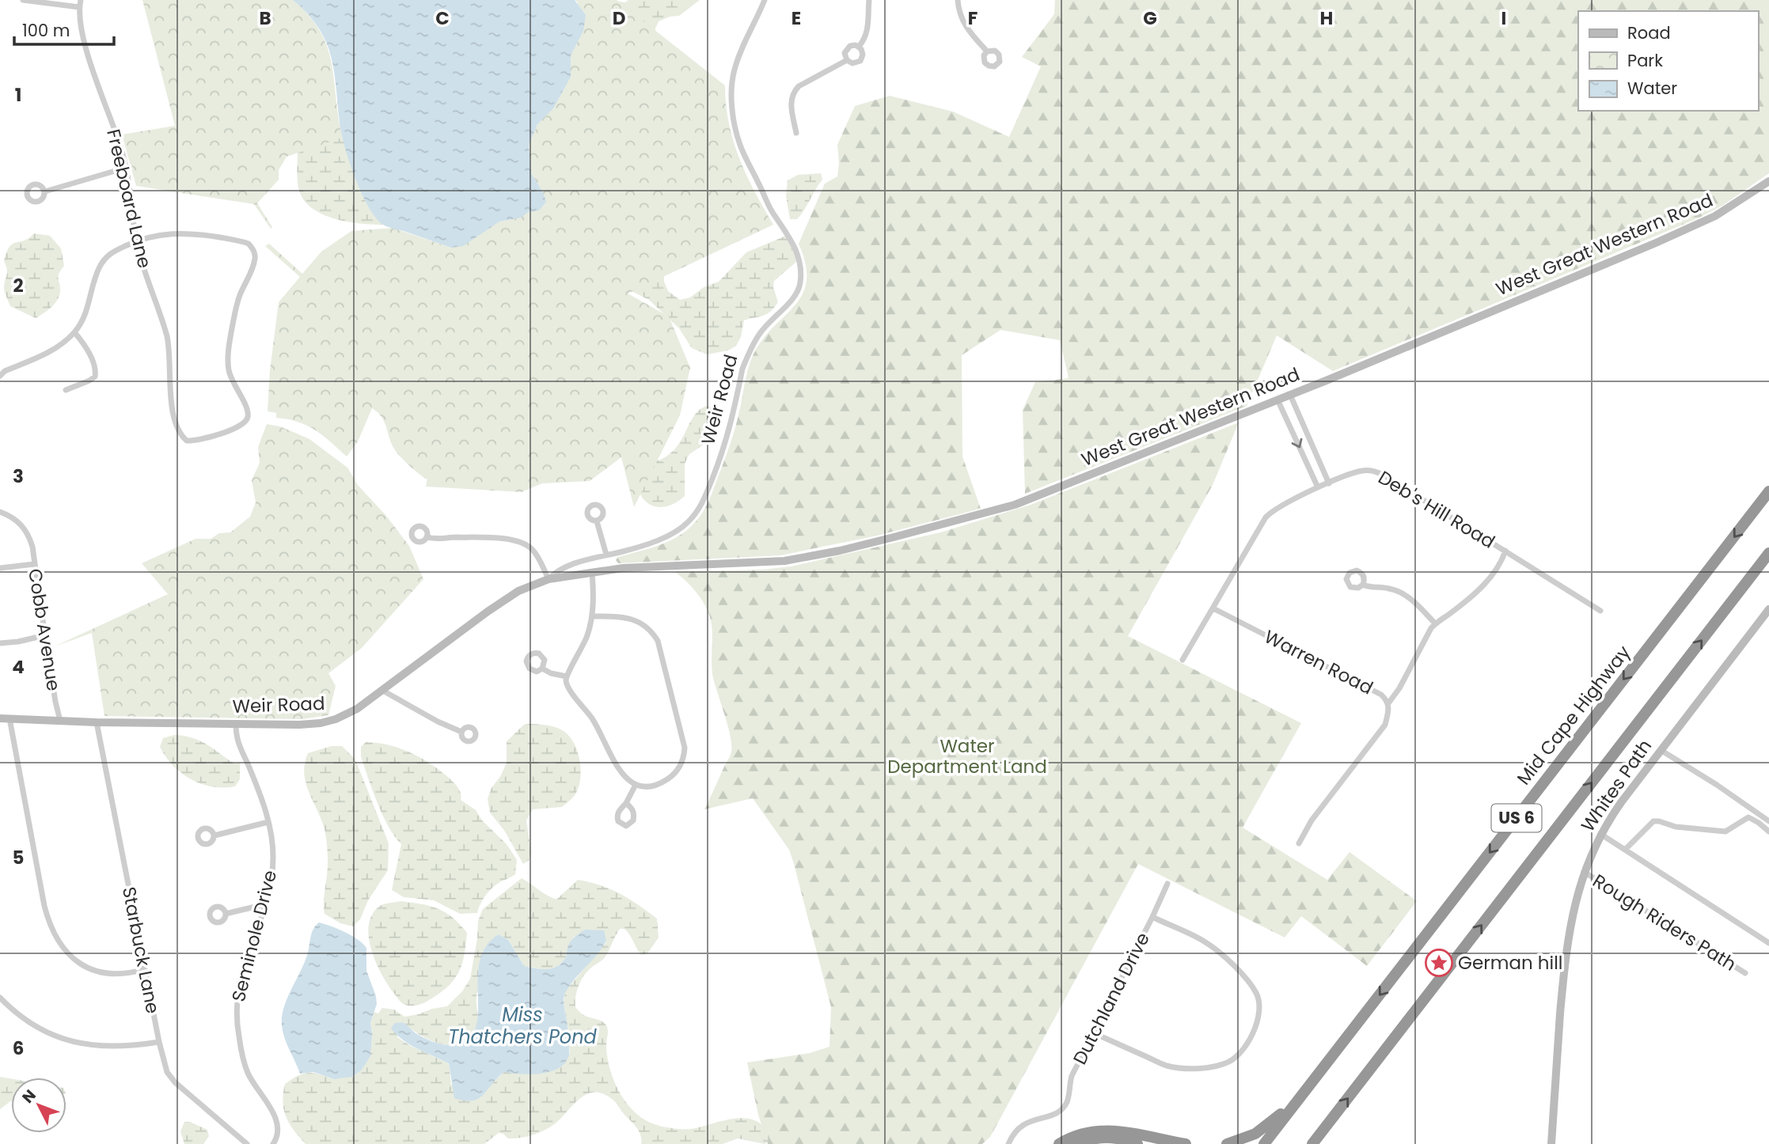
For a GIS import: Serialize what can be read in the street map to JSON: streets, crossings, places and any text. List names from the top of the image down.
{
  "streets": {
    "highway": ["Mid Cape Highway", "US 6"],
    "street": [
      "Freeboard Lane",
      "West Great Western Road",
      "Weir Road",
      "Deb's Hill Road",
      "Cobb Avenue",
      "Warren Road",
      "Whites Path",
      "Rough Riders Path",
      "Seminole Drive",
      "Starbuck Lane",
      "Dutchland Drive"
    ]
  },
  "crossings": [
    ["West Great Western Road", "Weir Road"],
    ["Weir Road", "Cobb Avenue"],
    ["Weir Road", "Seminole Drive"],
    ["Weir Road", "Starbuck Lane"],
    ["Deb's Hill Road", "Warren Road"],
    ["Whites Path", "Rough Riders Path"]
  ],
  "water": ["Miss Thatchers Pond"],
  "parks": ["Water Department Land"],
  "places": {
    "place": ["German hill"]
  },
  "legend": ["Road", "Park", "Water"],
  "scale_bar": "100 m",
  "north": "top left",
  "grid": {
    "columns": [
      "B",
      "C",
      "D",
      "E",
      "F",
      "G",
      "H",
      "I"
    ],
    "rows": [
      "1",
      "2",
      "3",
      "4",
      "5",
      "6"
    ]
  }
}
